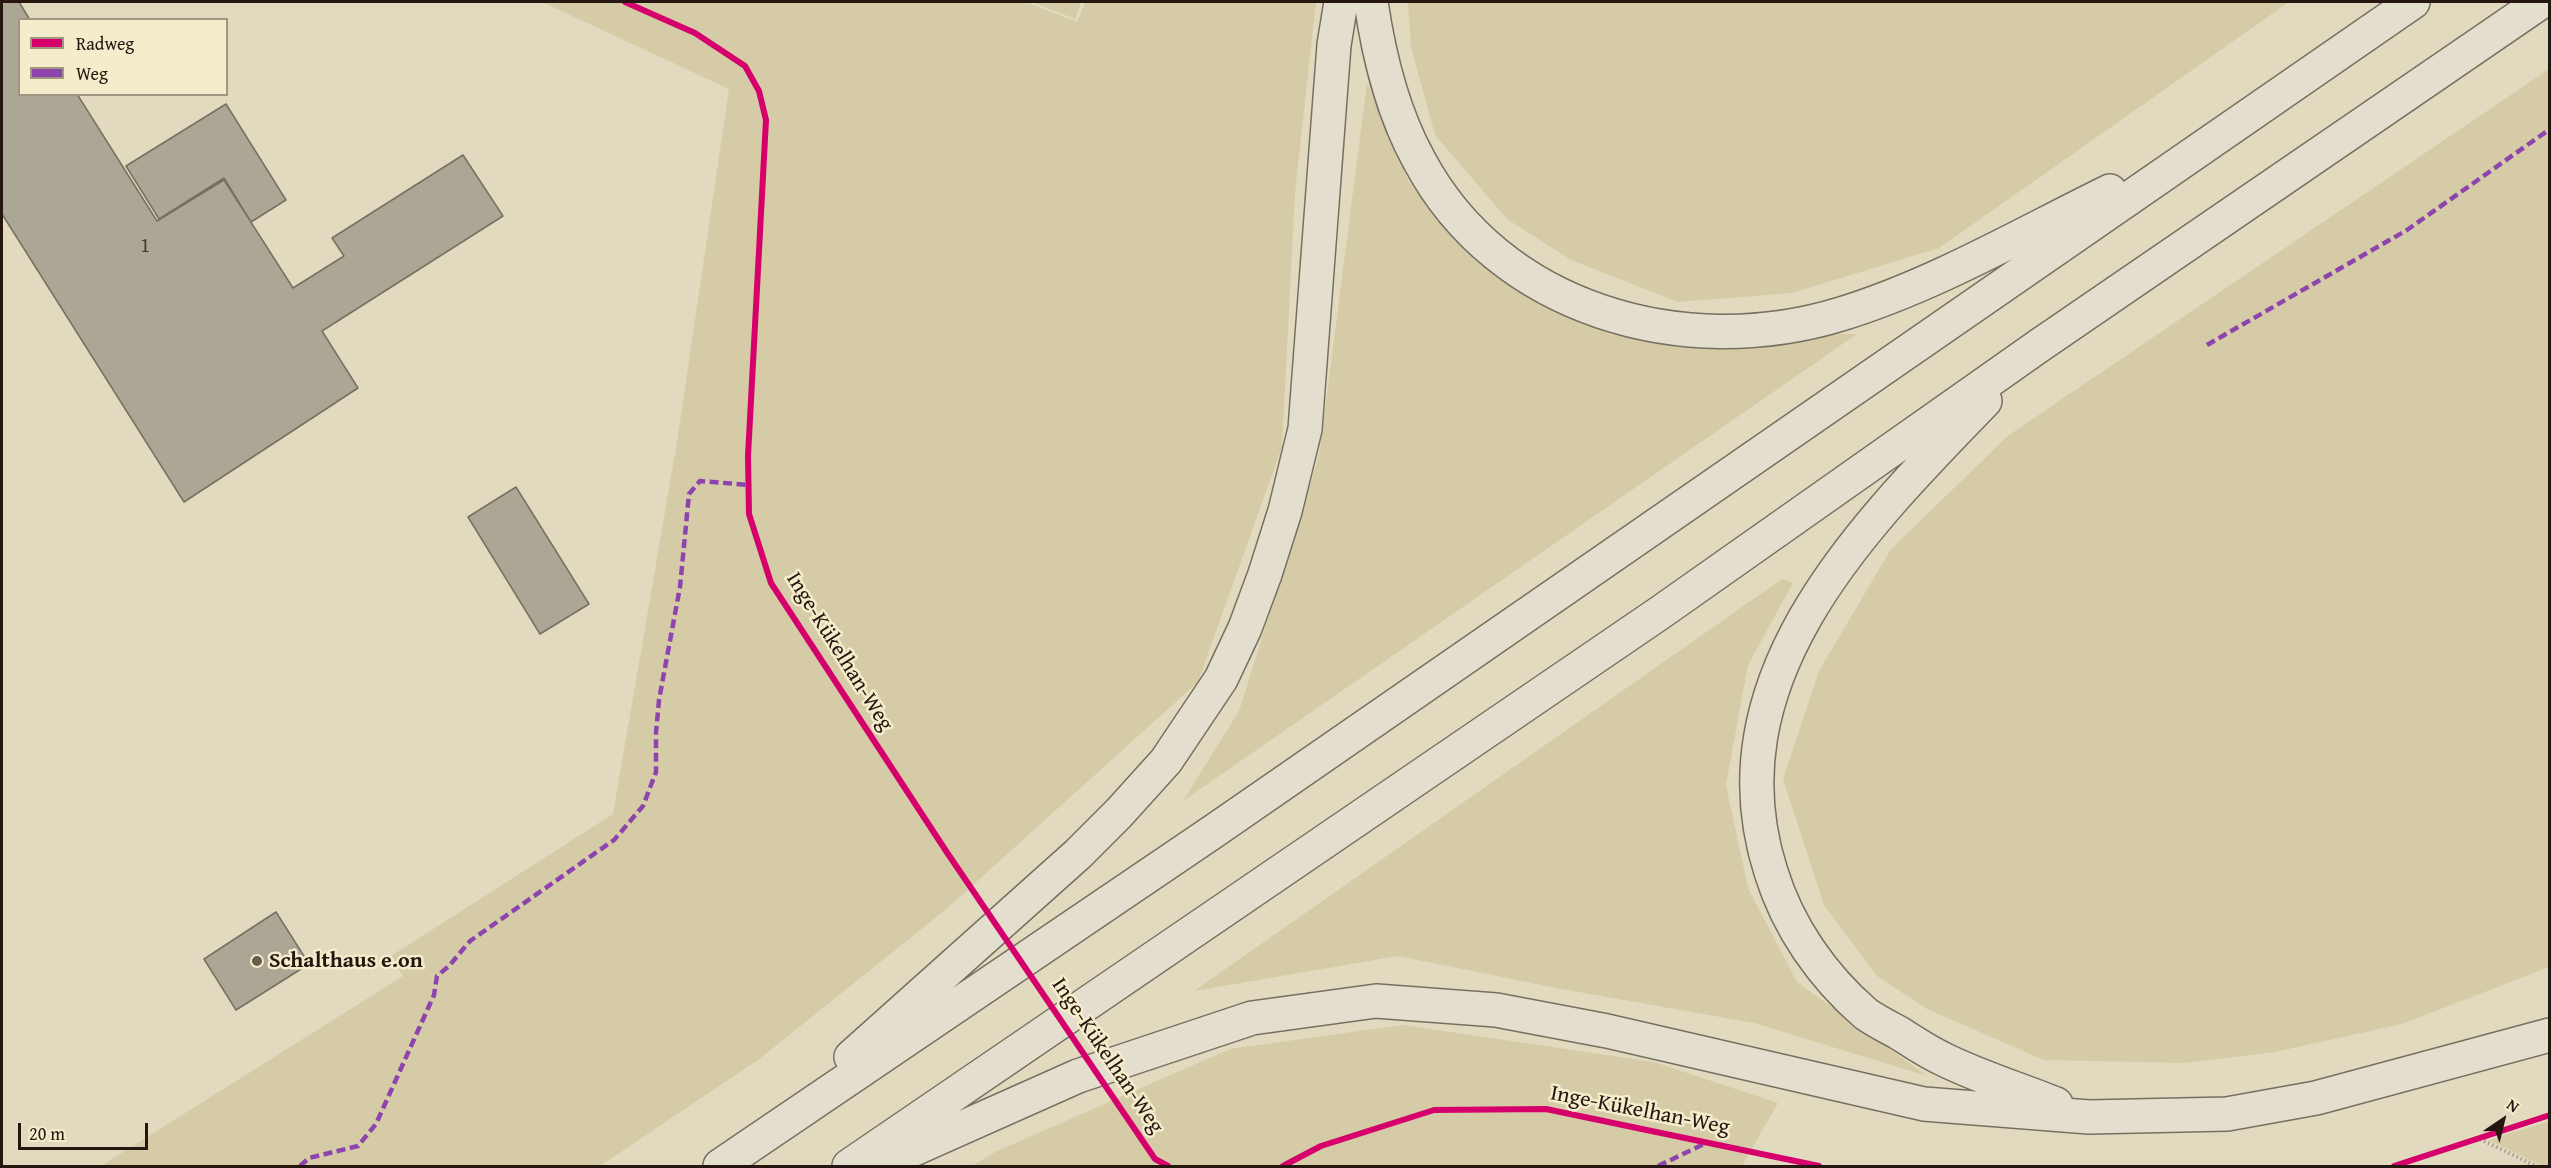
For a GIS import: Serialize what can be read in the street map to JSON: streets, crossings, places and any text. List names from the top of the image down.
{
  "streets": {
    "cycle path": ["Inge-Kükelhan-Weg"]
  },
  "places": ["Schalthaus e.on"],
  "house_numbers": ["1"],
  "legend": ["Radweg", "Weg"],
  "scale_bar": "20 m",
  "north": "top right"
}
